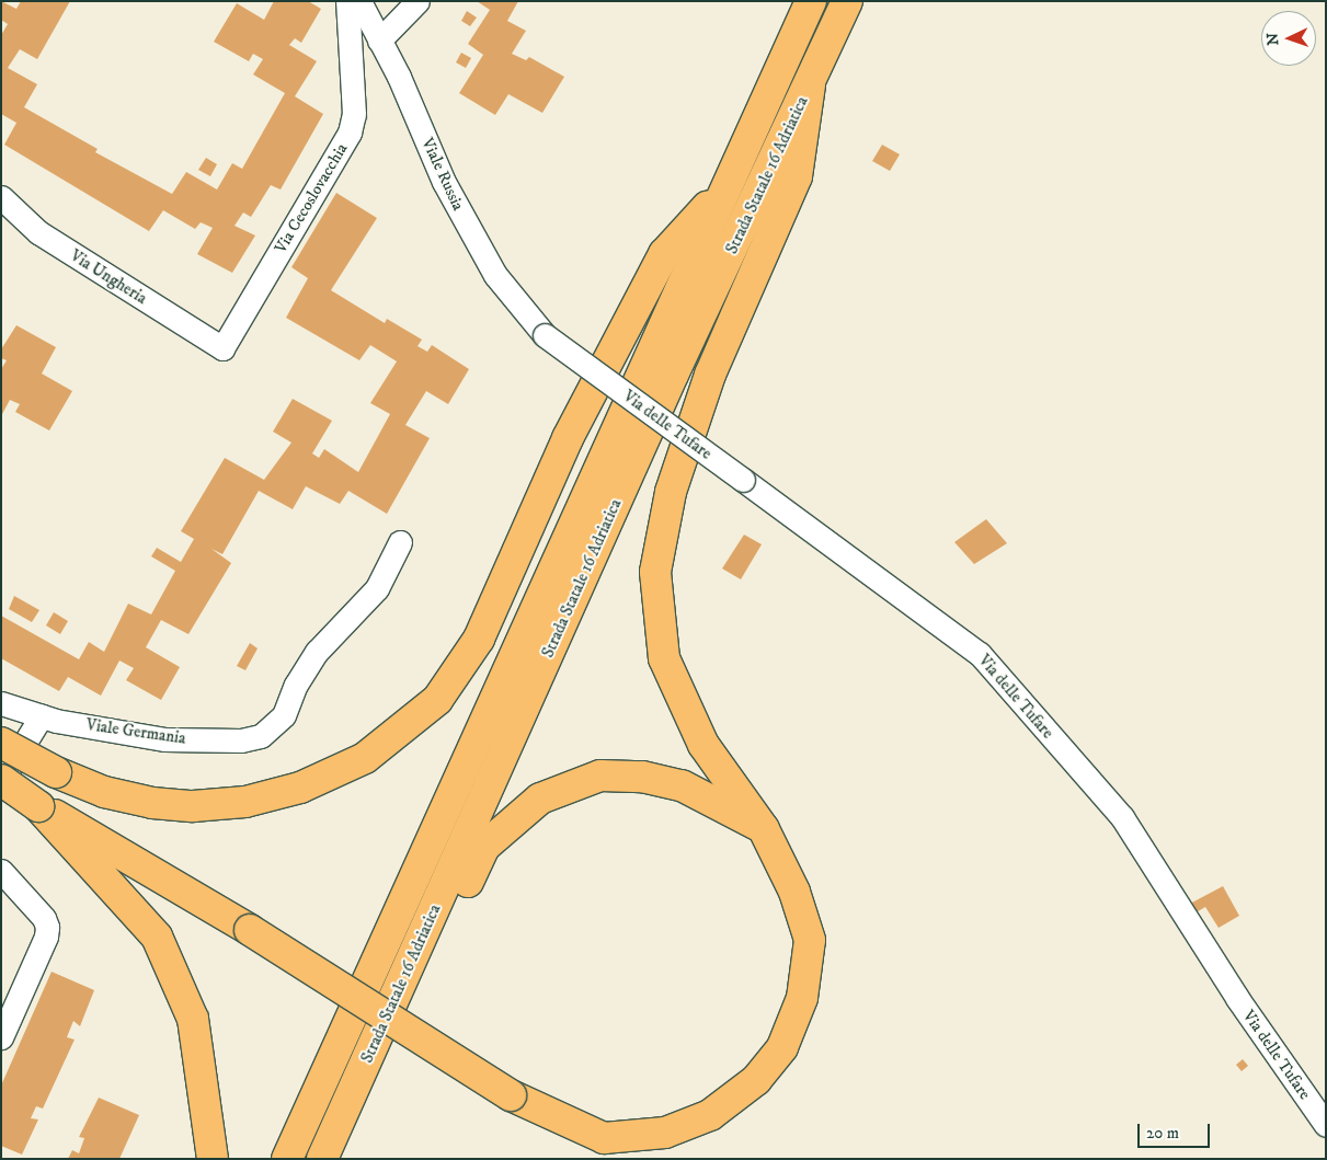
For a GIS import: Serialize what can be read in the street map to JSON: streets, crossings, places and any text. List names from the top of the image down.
{
  "streets": {
    "highway": ["Strada Statale 16 Adriatica"],
    "street": [
      "Viale Russia",
      "Via Cecoslovacchia",
      "Via Ungheria",
      "Via delle Tufare",
      "Viale Germania"
    ]
  },
  "crossings": [
    ["Viale Russia", "Via delle Tufare"],
    ["Via Cecoslovacchia", "Via Ungheria"]
  ],
  "scale_bar": "20 m",
  "north": "left"
}
